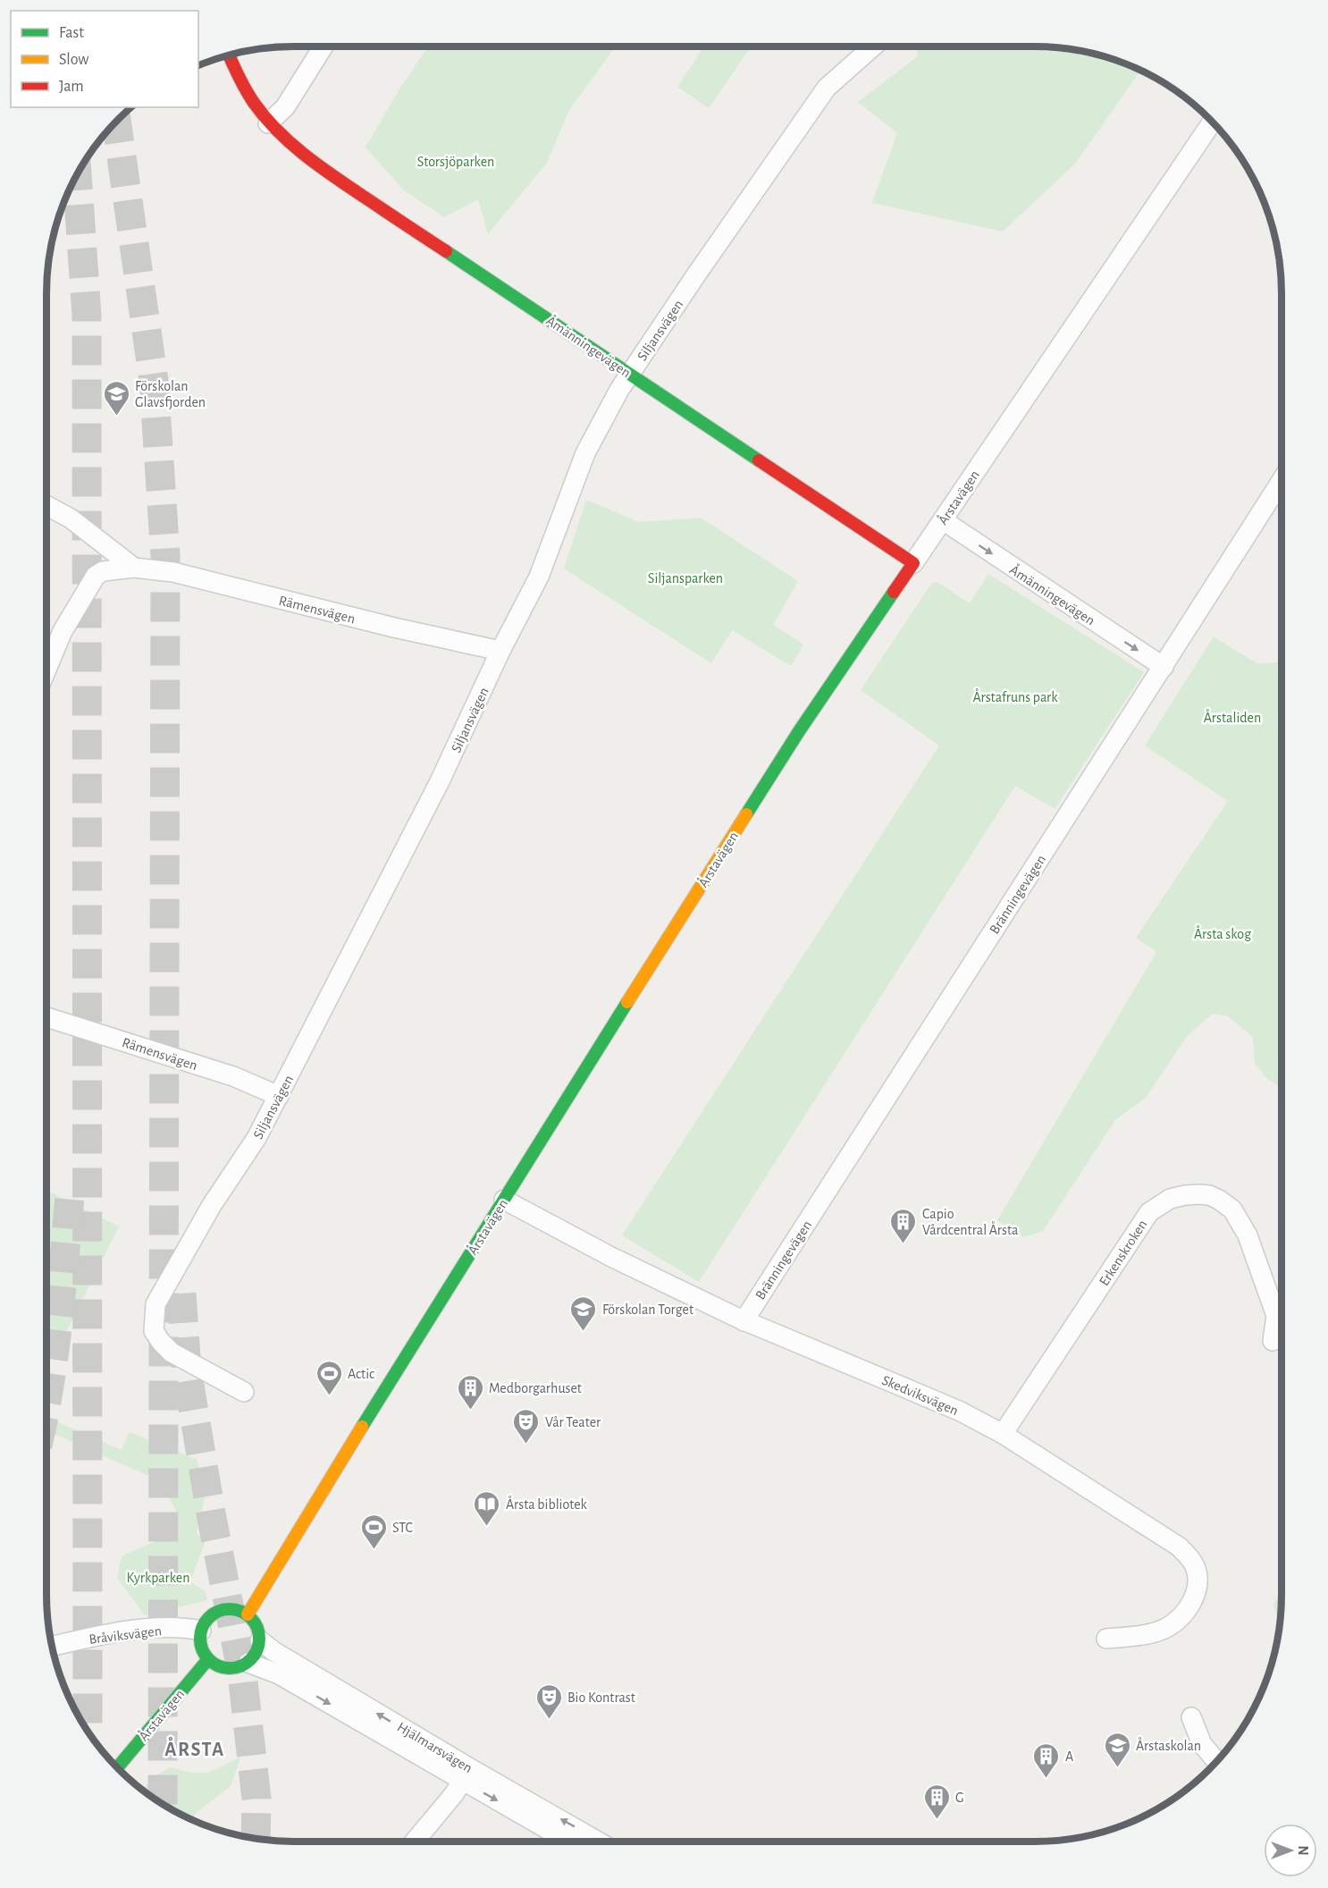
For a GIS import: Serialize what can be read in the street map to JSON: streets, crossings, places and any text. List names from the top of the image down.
{
  "streets": {
    "street": [
      "Siljansvägen",
      "Åmänningevägen",
      "Årstavägen",
      "Rämensvägen",
      "Bränningevägen",
      "Erkenskroken",
      "Skedviksvägen",
      "Bråviksvägen",
      "Hjälmarsvägen"
    ]
  },
  "crossings": [
    ["Siljansvägen", "Åmänningevägen"],
    ["Siljansvägen", "Rämensvägen"],
    ["Åmänningevägen", "Årstavägen"],
    ["Åmänningevägen", "Bränningevägen"],
    ["Årstavägen", "Skedviksvägen"],
    ["Årstavägen", "Bråviksvägen"],
    ["Årstavägen", "Hjälmarsvägen"],
    ["Bränningevägen", "Skedviksvägen"],
    ["Erkenskroken", "Skedviksvägen"],
    ["Bråviksvägen", "Hjälmarsvägen"]
  ],
  "districts": ["ÅRSTA"],
  "parks": [
    "Storsjöparken",
    "Siljansparken",
    "Årstafruns park",
    "Årstaliden",
    "Årsta skog",
    "Kyrkparken"
  ],
  "places": {
    "school or university": ["Förskolan Glavsfjorden", "Förskolan Torget", "Årstaskolan"],
    "building": [
      "Capio Vårdcentral Årsta",
      "Medborgarhuset",
      "A",
      "G"
    ],
    "sports": ["Actic", "STC"],
    "theatre": ["Vår Teater", "Bio Kontrast"],
    "library": ["Årsta bibliotek"]
  },
  "legend": ["Fast", "Slow", "Jam"],
  "north": "right"
}
